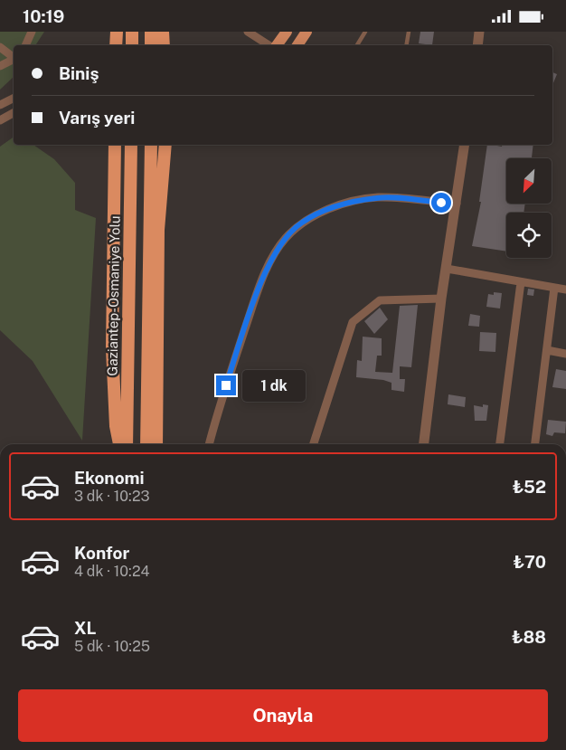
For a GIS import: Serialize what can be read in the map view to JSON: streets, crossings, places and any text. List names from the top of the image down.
{
  "streets": {
    "highway": ["Gaziantep-Osmaniye Yolu"]
  },
  "north": "bottom left",
  "page": {
    "status": "10:19",
    "banner": ["Biniş", "Varış yeri"],
    "bubble": "1 dk",
    "list": [
      {
        "name": "Ekonomi",
        "note": "3 dk · 10:23",
        "value": "₺52"
      },
      {
        "name": "Konfor",
        "note": "4 dk · 10:24",
        "value": "₺70"
      },
      {
        "name": "XL",
        "note": "5 dk · 10:25",
        "value": "₺88"
      }
    ],
    "buttons": "Onayla"
  }
}
